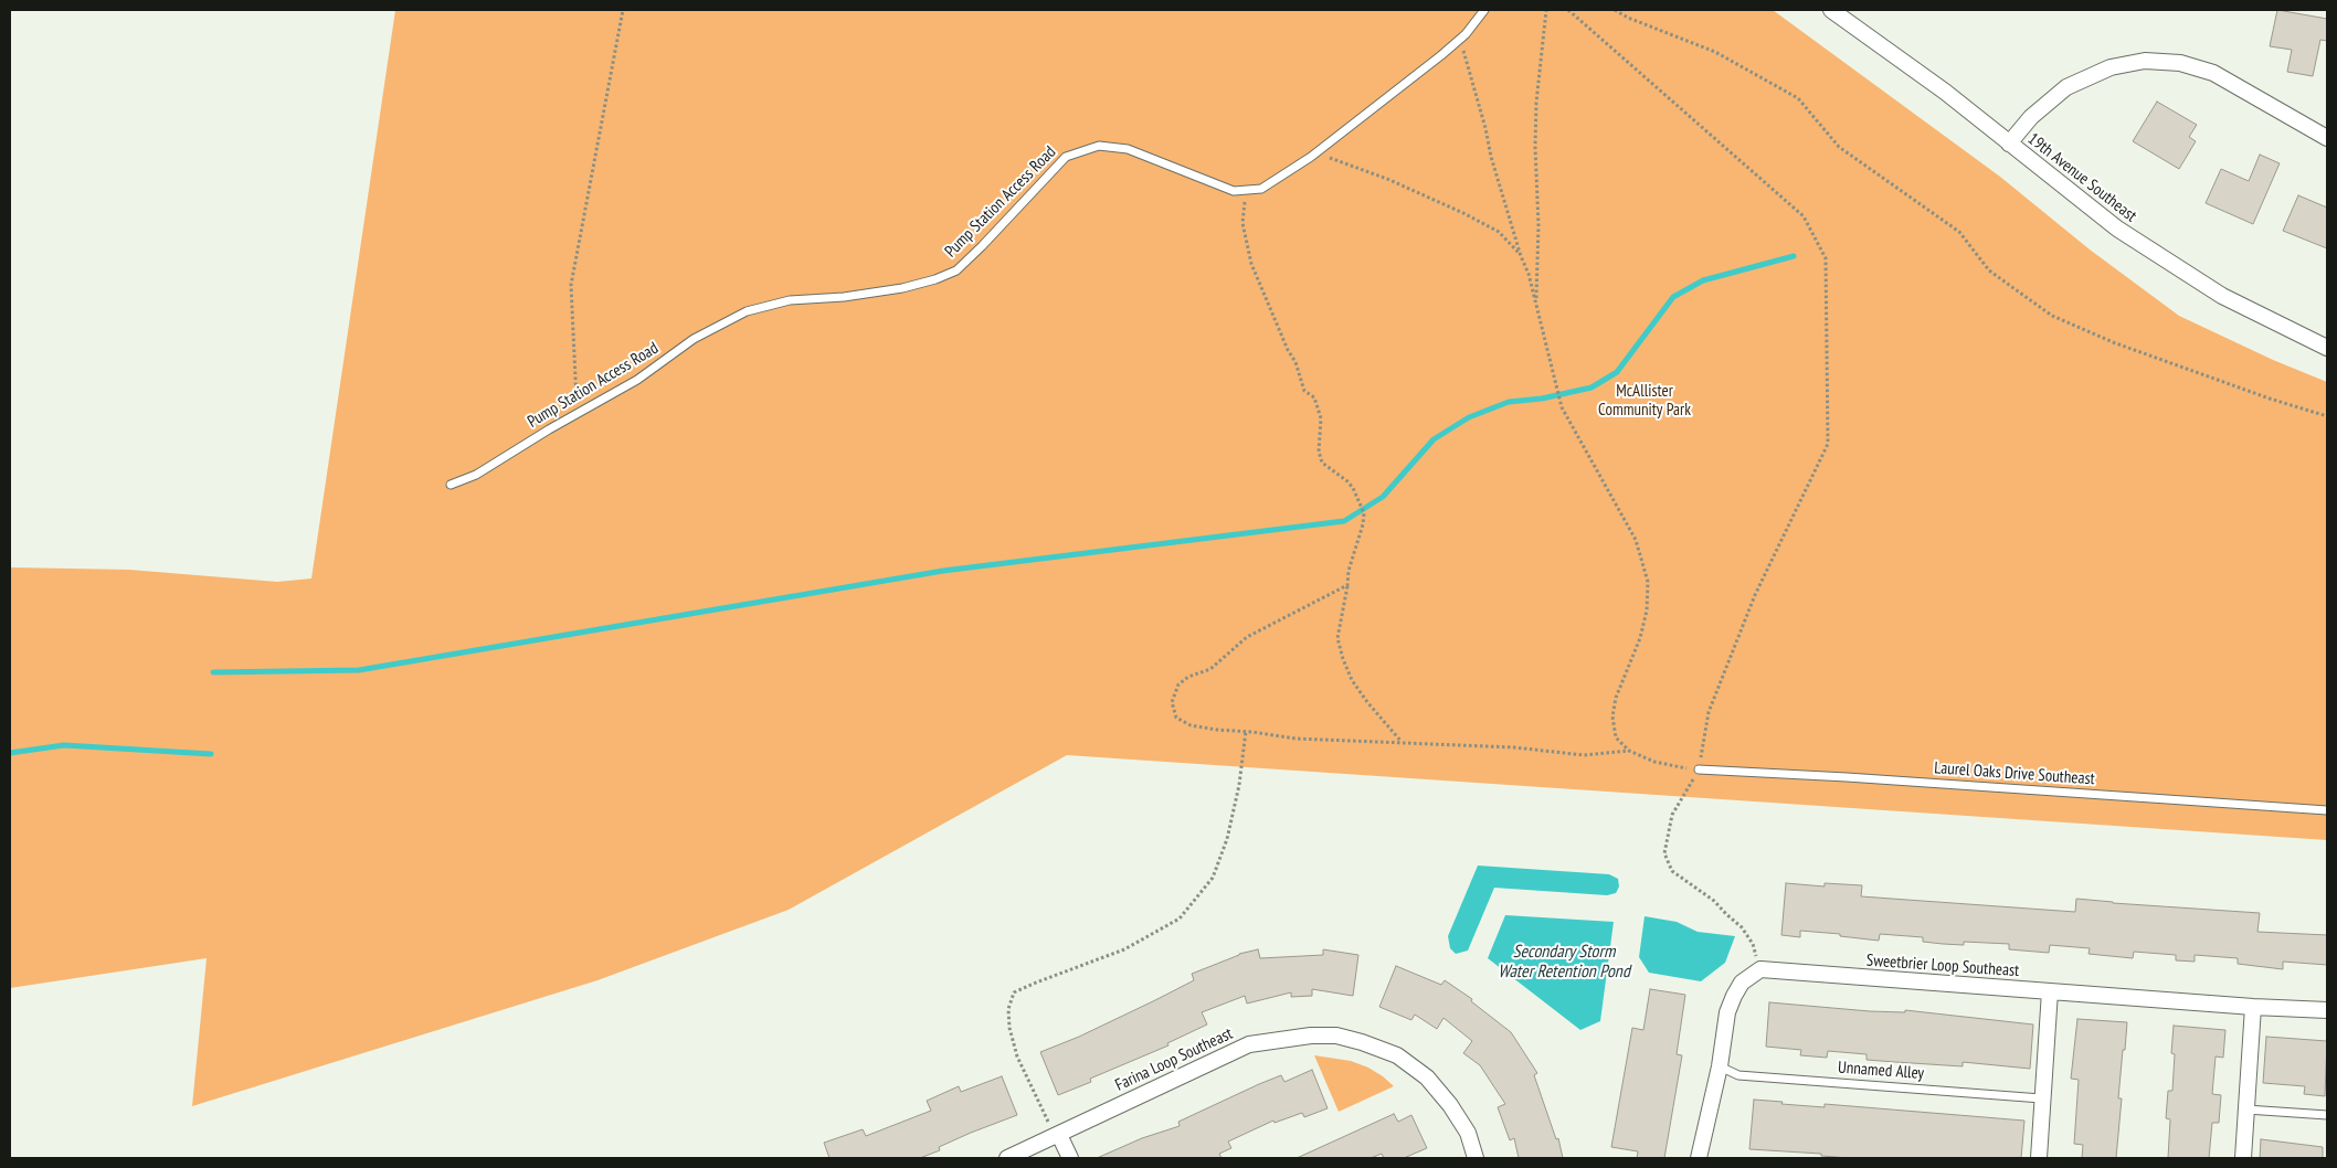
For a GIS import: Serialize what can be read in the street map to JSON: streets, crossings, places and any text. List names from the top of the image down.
{
  "streets": {
    "street": ["19th Avenue Southeast", "Sweetbrier Loop Southeast", "Farina Loop Southeast"],
    "lane": ["Pump Station Access Road", "Laurel Oaks Drive Southeast", "Unnamed Alley"]
  },
  "water": ["Secondary Storm Water Retention Pond"],
  "parks": ["McAllister Community Park"]
}
